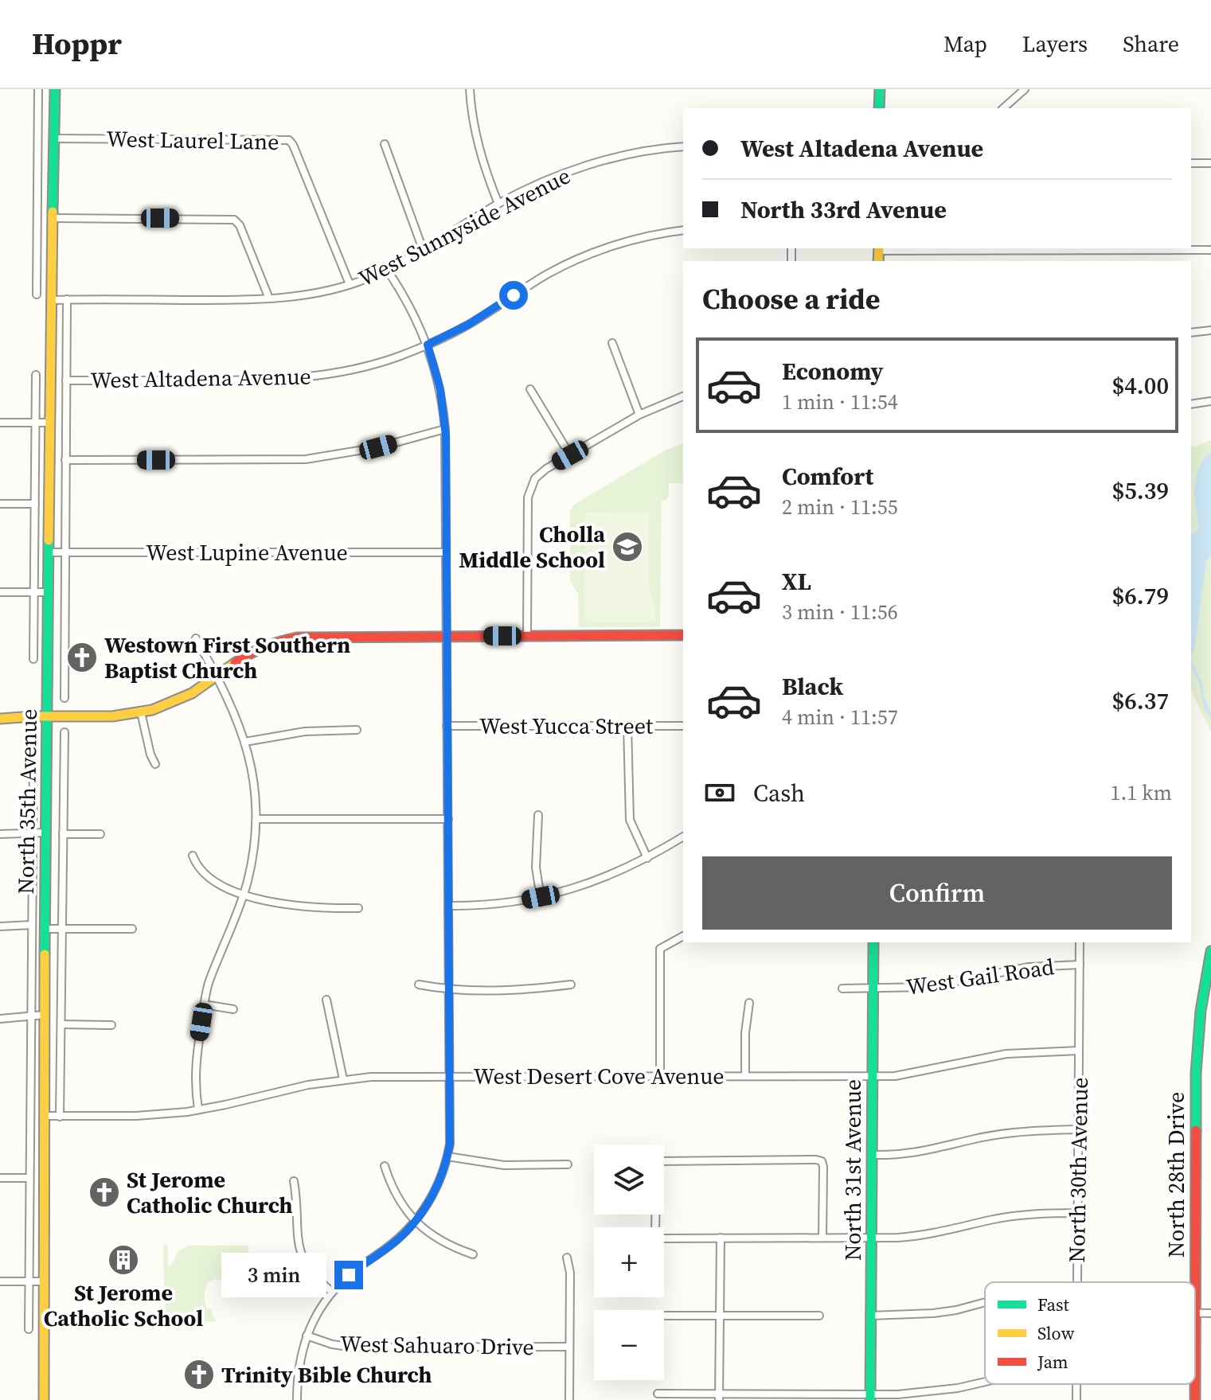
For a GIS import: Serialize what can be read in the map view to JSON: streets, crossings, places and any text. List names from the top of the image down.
{
  "streets": {
    "street": [
      "West Laurel Lane",
      "West Sunnyside Avenue",
      "West Altadena Avenue",
      "West Lupine Avenue",
      "West Yucca Street",
      "North 35th Avenue",
      "West Gail Road",
      "West Desert Cove Avenue",
      "North 31st Avenue",
      "North 30th Avenue",
      "North 28th Drive",
      "West Sahuaro Drive"
    ]
  },
  "crossings": [
    ["West Laurel Lane", "West Sunnyside Avenue"],
    ["West Laurel Lane", "North 35th Avenue"],
    ["West Sunnyside Avenue", "North 35th Avenue"],
    ["West Altadena Avenue", "North 35th Avenue"],
    ["West Lupine Avenue", "North 35th Avenue"],
    ["North 35th Avenue", "West Desert Cove Avenue"],
    ["West Gail Road", "North 31st Avenue"],
    ["West Gail Road", "North 30th Avenue"],
    ["West Desert Cove Avenue", "North 31st Avenue"],
    ["West Desert Cove Avenue", "North 30th Avenue"]
  ],
  "places": {
    "school or university": ["Cholla Middle School"],
    "church": ["Westown First Southern Baptist Church", "St Jerome Catholic Church", "Trinity Bible Church"],
    "building": ["St Jerome Catholic School"]
  },
  "legend": ["Fast", "Slow", "Jam"],
  "page": {
    "header": "Hoppr",
    "nav": ["Map", "Layers", "Share"],
    "banner": ["West Altadena Avenue", "North 33rd Avenue"],
    "heading": "Choose a ride",
    "list": [
      {
        "name": "Economy",
        "note": "1 min · 11:54",
        "value": "$4.00"
      },
      {
        "name": "Comfort",
        "note": "2 min · 11:55",
        "value": "$5.39"
      },
      {
        "name": "XL",
        "note": "3 min · 11:56",
        "value": "$6.79"
      },
      {
        "name": "Black",
        "note": "4 min · 11:57",
        "value": "$6.37"
      }
    ],
    "pay": ["Cash", "1.1 km"],
    "buttons": "Confirm",
    "map_buttons": ["+", "−"],
    "bubble": "3 min"
  }
}
